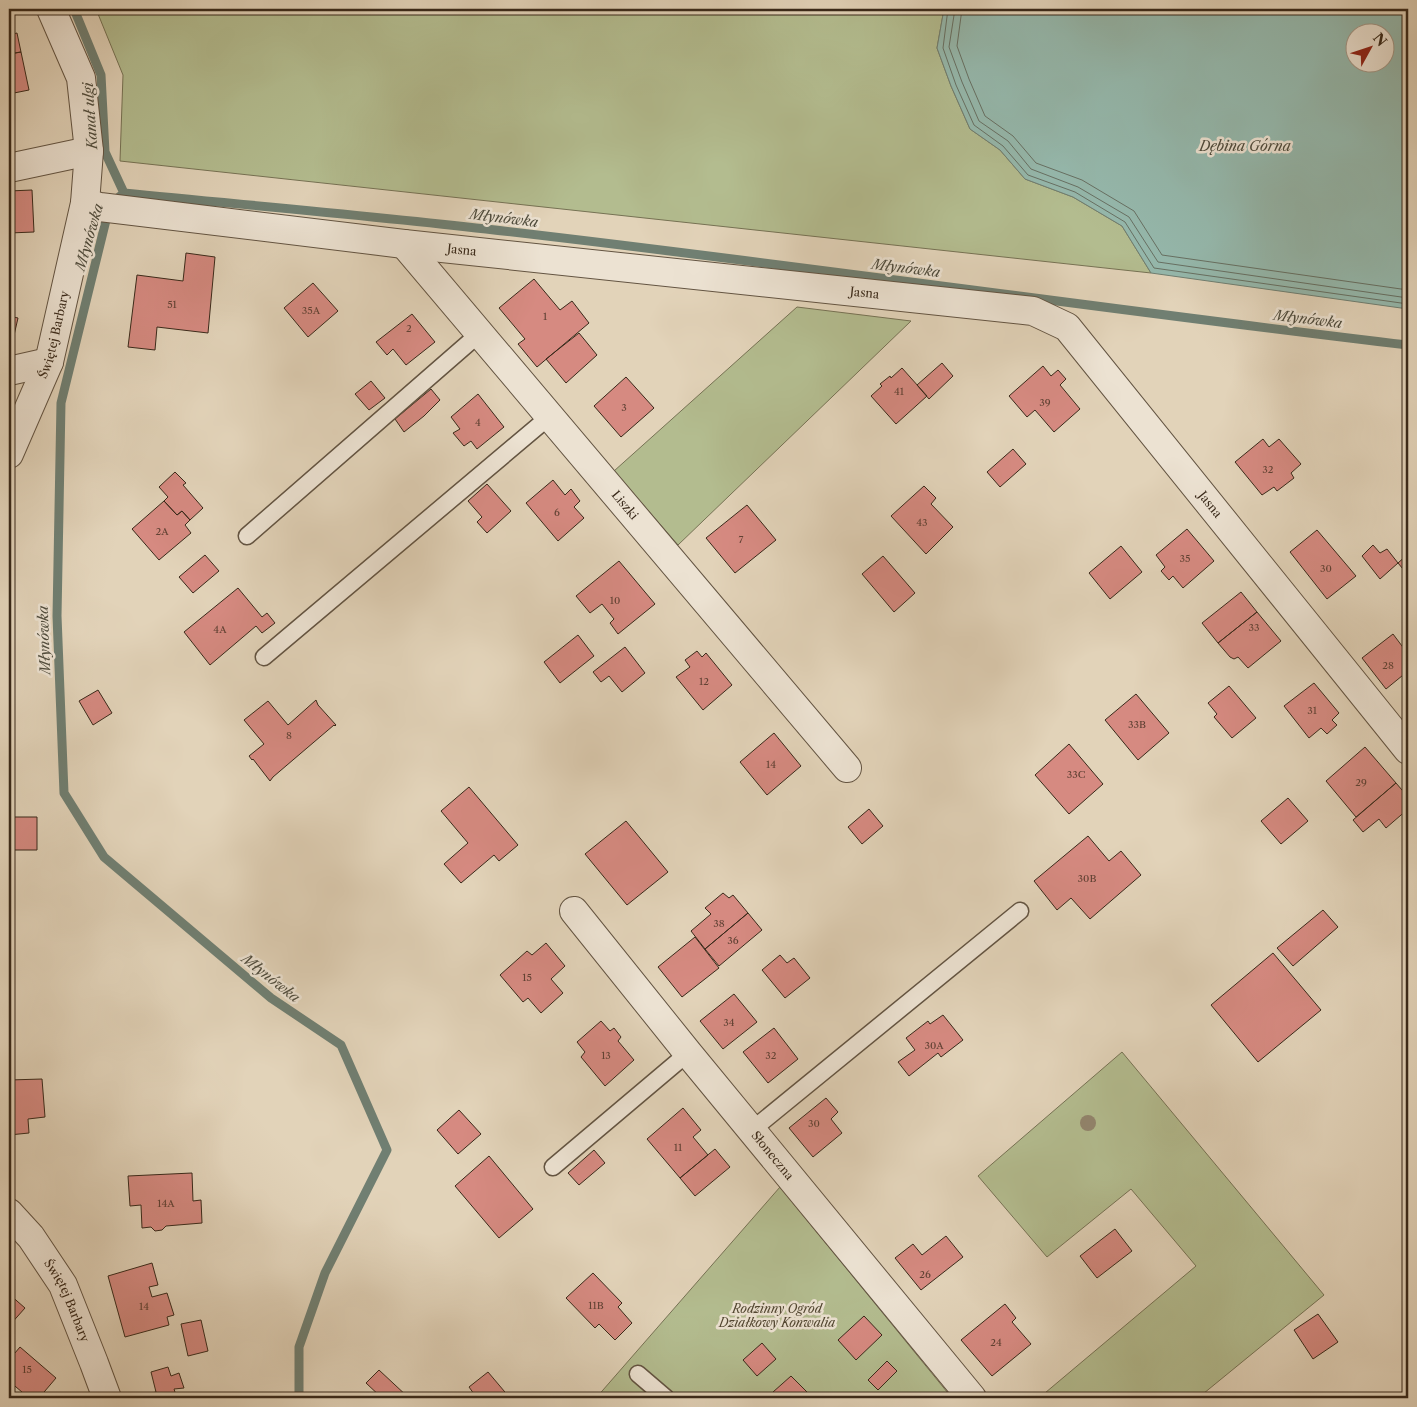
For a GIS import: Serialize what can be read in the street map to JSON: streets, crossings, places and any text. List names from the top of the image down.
{
  "streets": {
    "street": [
      "Jasna",
      "Świętej Barbary",
      "Liszki",
      "Słoneczna"
    ]
  },
  "crossings": [
    ["Jasna", "Świętej Barbary"],
    ["Jasna", "Liszki"]
  ],
  "water": ["Kanał ulgi", "Dębina Górna", "Młynówka"],
  "parks": ["Rodzinny Ogród Działkowy Konwalia"],
  "house_numbers": [
    "51",
    "35A",
    "1",
    "2",
    "41",
    "39",
    "3",
    "4",
    "32",
    "6",
    "43",
    "2A",
    "7",
    "35",
    "30",
    "10",
    "33",
    "4A",
    "28",
    "12",
    "31",
    "33B",
    "8",
    "14",
    "33C",
    "29",
    "30B",
    "38",
    "36",
    "15",
    "34",
    "30A",
    "13",
    "32",
    "30",
    "11",
    "14A",
    "26",
    "11B",
    "14",
    "24",
    "15"
  ],
  "north": "top right"
}
